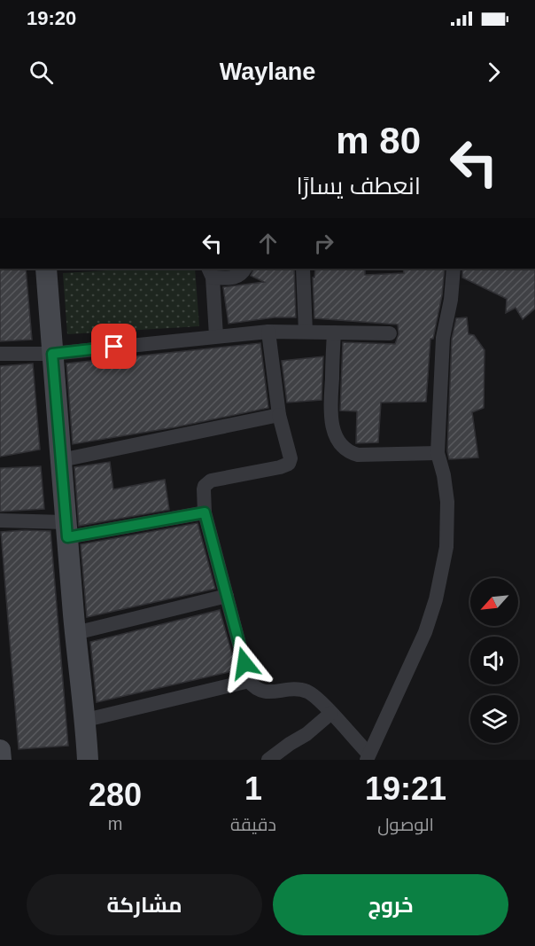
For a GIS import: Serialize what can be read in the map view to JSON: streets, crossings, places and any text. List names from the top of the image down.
{
  "north": "bottom left",
  "page": {
    "status": "19:20",
    "header": "Waylane",
    "turn": ["80 m", "انعطف يسارًا"],
    "eta": [
      "19:21",
      "الوصول",
      "1",
      "دقيقة",
      "280",
      "m"
    ],
    "buttons": ["خروج", "مشاركة"]
  }
}
